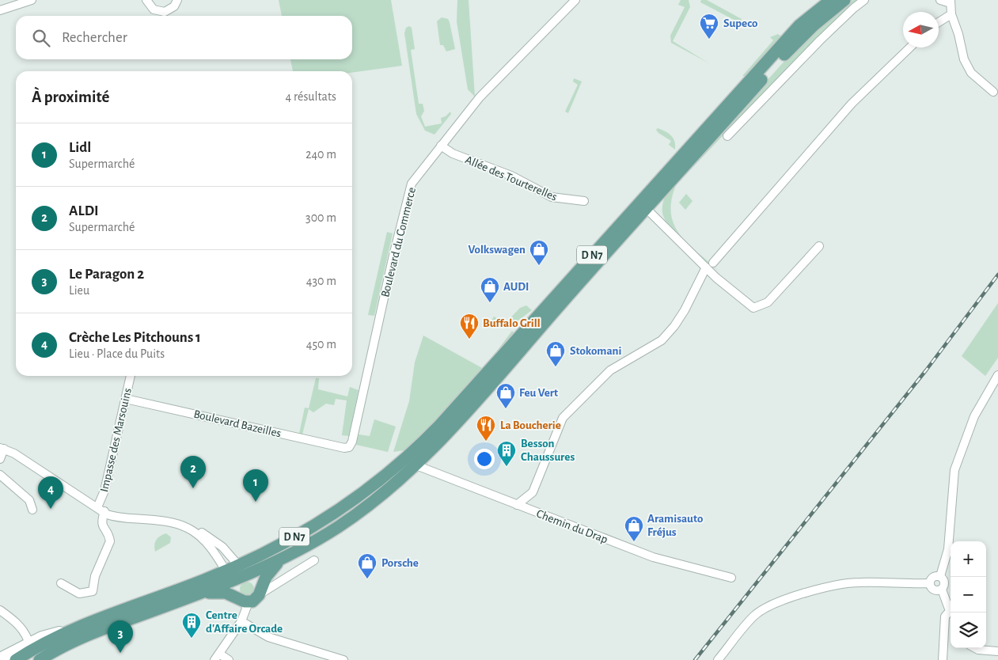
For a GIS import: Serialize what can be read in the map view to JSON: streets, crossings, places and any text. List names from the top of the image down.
{
  "streets": {
    "main road": ["D N7"],
    "street": [
      "Allée des Tourterelles",
      "Boulevard du Commerce",
      "Boulevard Bazeilles",
      "Impasse des Marsouins",
      "Chemin du Drap"
    ]
  },
  "crossings": [
    ["Allée des Tourterelles", "Boulevard du Commerce"],
    ["Boulevard du Commerce", "Boulevard Bazeilles"],
    ["D N7", "Chemin du Drap"],
    ["Boulevard Bazeilles", "Impasse des Marsouins"]
  ],
  "places": {
    "supermarket": ["Supeco"],
    "shop": [
      "Volkswagen",
      "AUDI",
      "Stokomani",
      "Feu Vert",
      "Aramisauto Fréjus",
      "Porsche"
    ],
    "restaurant": ["Buffalo Grill", "La Boucherie"],
    "building": ["Besson Chaussures", "Centre d'Affaire Orcade"]
  },
  "north": "left",
  "page": {
    "search": "Rechercher",
    "heading": ["À proximité", "4 résultats"],
    "list": [
      {
        "mark": "1",
        "name": "Lidl",
        "note": "Supermarché",
        "value": "240 m"
      },
      {
        "mark": "2",
        "name": "ALDI",
        "note": "Supermarché",
        "value": "300 m"
      },
      {
        "mark": "3",
        "name": "Le Paragon 2",
        "note": "Lieu",
        "value": "430 m"
      },
      {
        "mark": "4",
        "name": "Crèche Les Pitchouns 1",
        "note": "Lieu · Place du Puits",
        "value": "450 m"
      }
    ],
    "pins": [
      "2",
      "1",
      "4",
      "3"
    ],
    "map_buttons": ["+", "−"]
  }
}
